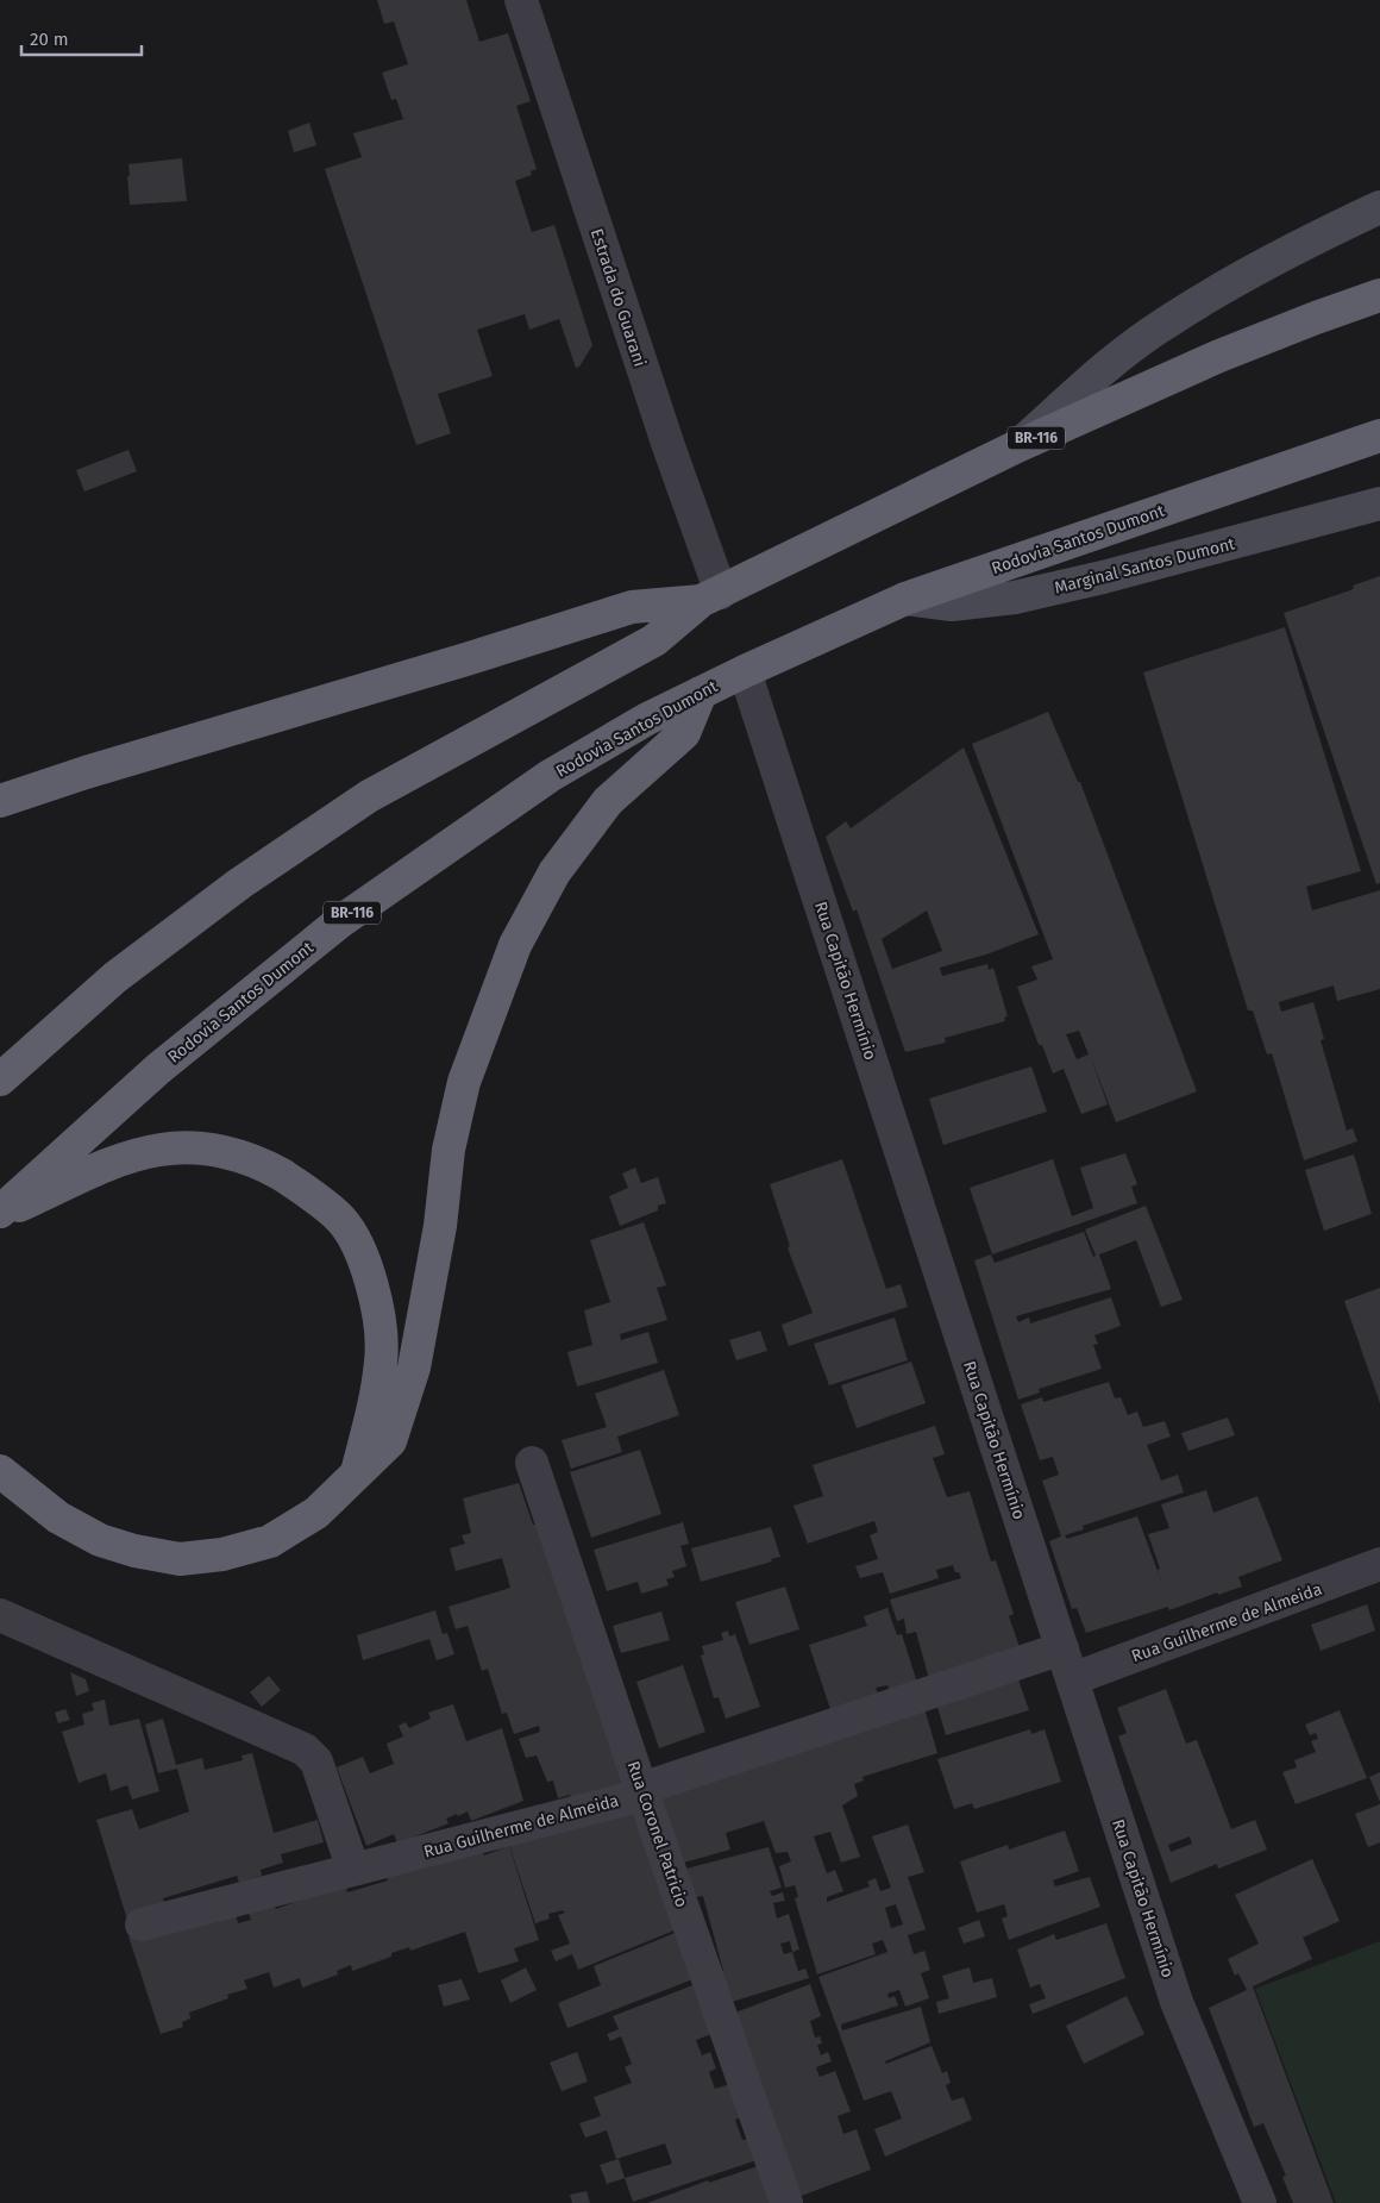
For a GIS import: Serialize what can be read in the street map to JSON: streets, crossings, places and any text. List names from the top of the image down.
{
  "streets": {
    "highway": ["BR-116", "Rodovia Santos Dumont"],
    "main road": ["Marginal Santos Dumont"],
    "street": [
      "Estrada do Guarani",
      "Rua Capitão Hermínio",
      "Rua Guilherme de Almeida",
      "Rua Coronel Patricio"
    ]
  },
  "crossings": [
    ["Estrada do Guarani", "BR-116"],
    ["Rodovia Santos Dumont", "Marginal Santos Dumont"],
    ["Rodovia Santos Dumont", "Rua Capitão Hermínio"],
    ["Rua Capitão Hermínio", "Rua Guilherme de Almeida"],
    ["Rua Guilherme de Almeida", "Rua Coronel Patricio"]
  ],
  "scale_bar": "20 m"
}
